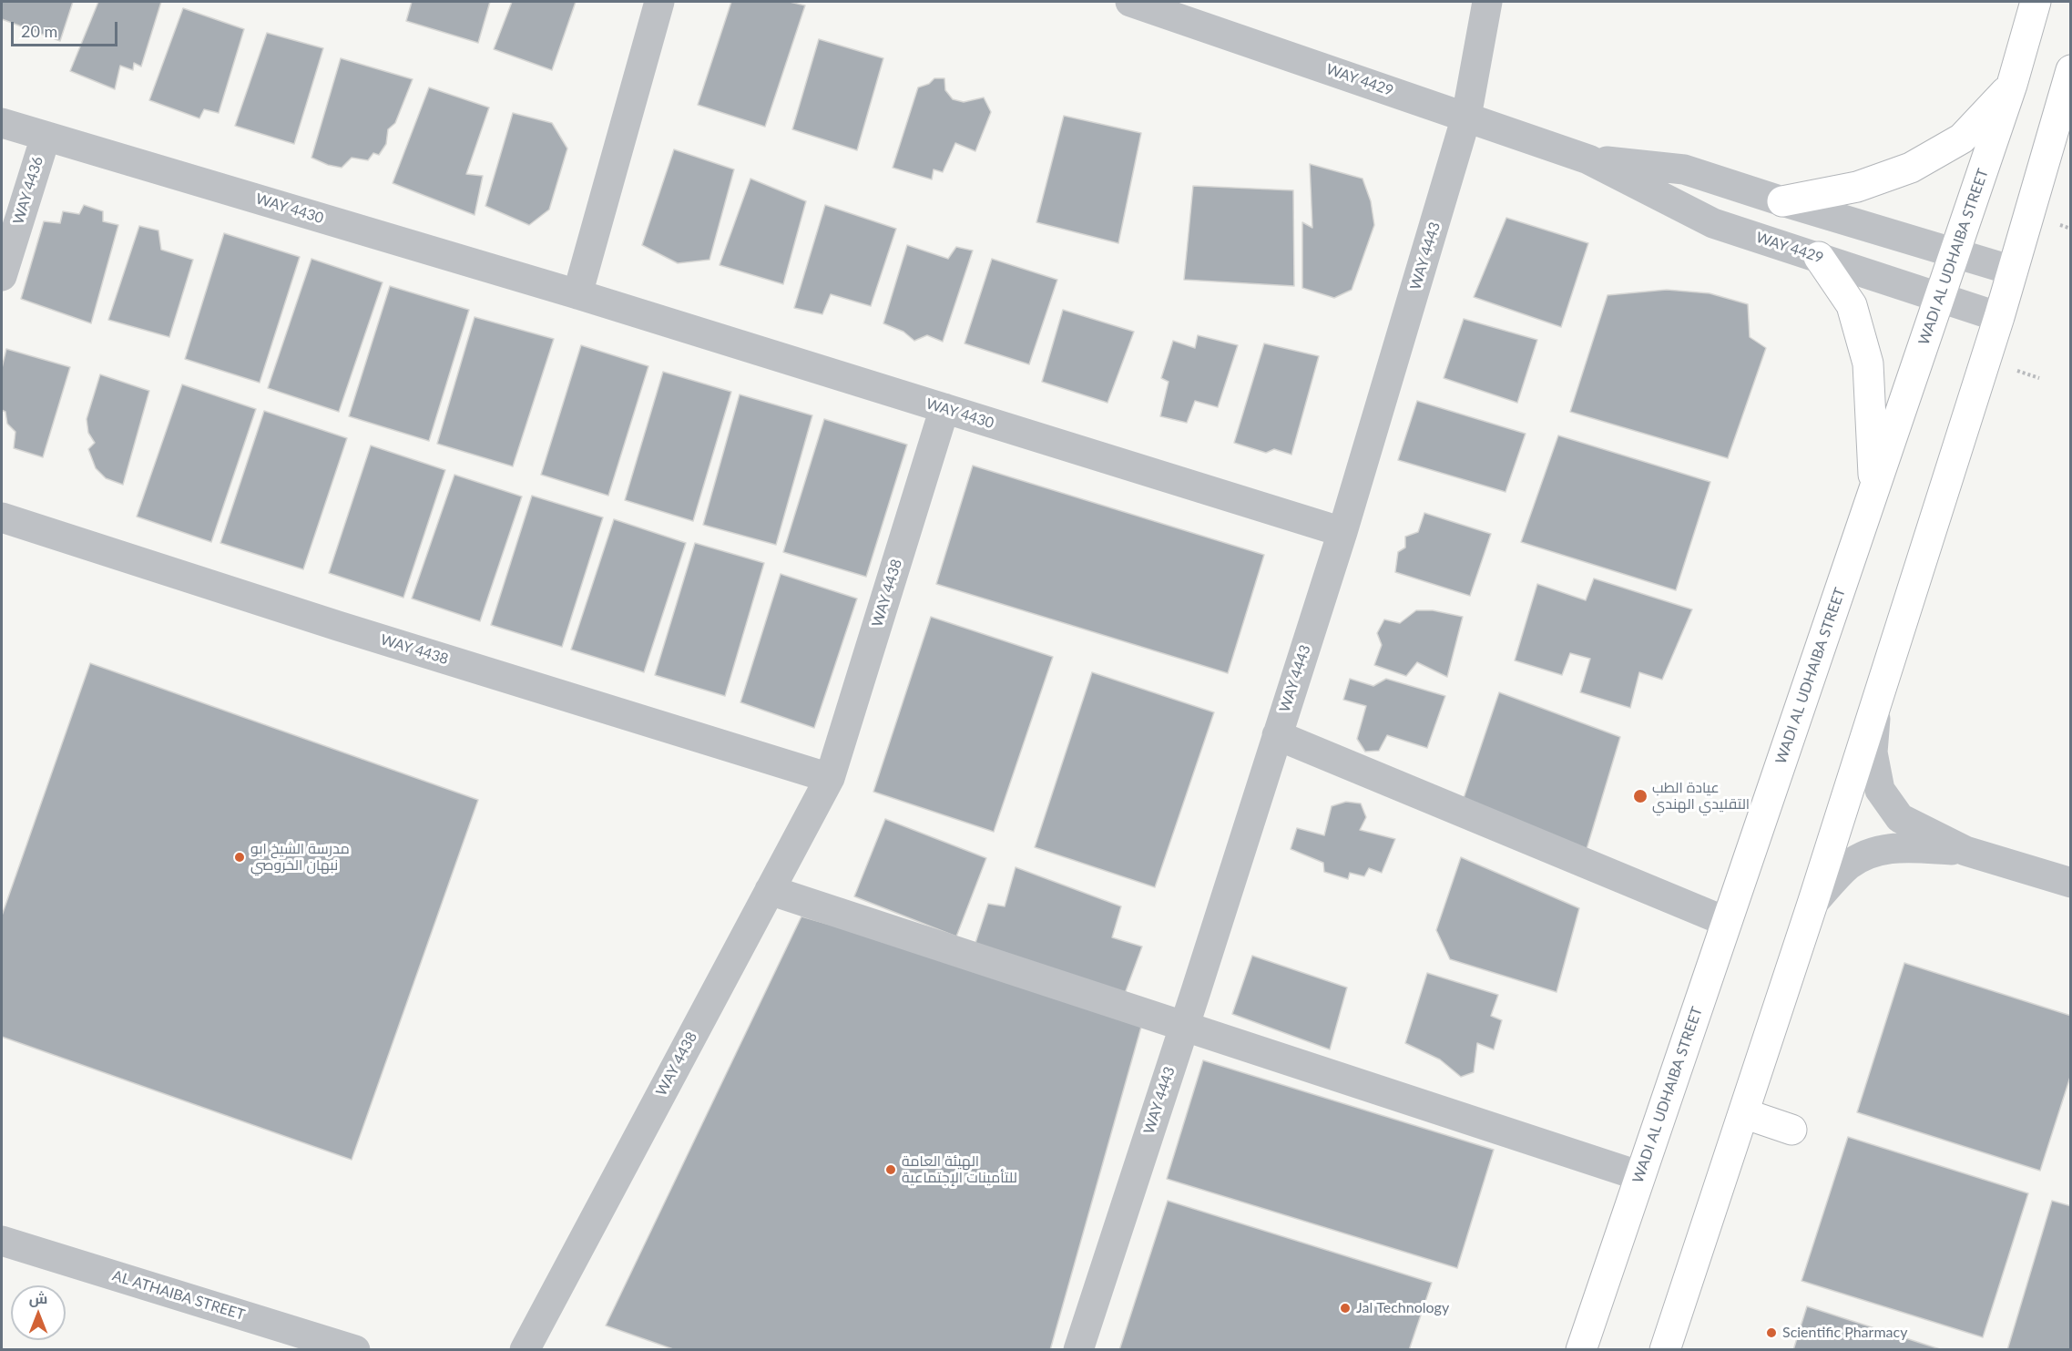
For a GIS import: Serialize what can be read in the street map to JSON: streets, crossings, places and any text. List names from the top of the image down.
{
  "streets": {
    "main road": ["WADI AL UDHAIBA STREET"],
    "street": [
      "WAY 4429",
      "WAY 4436",
      "WAY 4430",
      "WAY 4443",
      "WAY 4438",
      "AL ATHAIBA STREET"
    ]
  },
  "crossings": [
    ["WAY 4429", "WAY 4443"],
    ["WAY 4429", "WADI AL UDHAIBA STREET"],
    ["WAY 4436", "WAY 4430"],
    ["WAY 4430", "WAY 4443"],
    ["WAY 4430", "WAY 4438"]
  ],
  "places": [
    "عيادة الطب التقليدي الهندي",
    "مدرسة الشيخ ابو نبهان الخروصي",
    "الهيئة العامة للتأمينات الإجتماعية",
    "Jal Technology",
    "Scientific Pharmacy"
  ],
  "scale_bar": "20 m",
  "north": "top"
}
